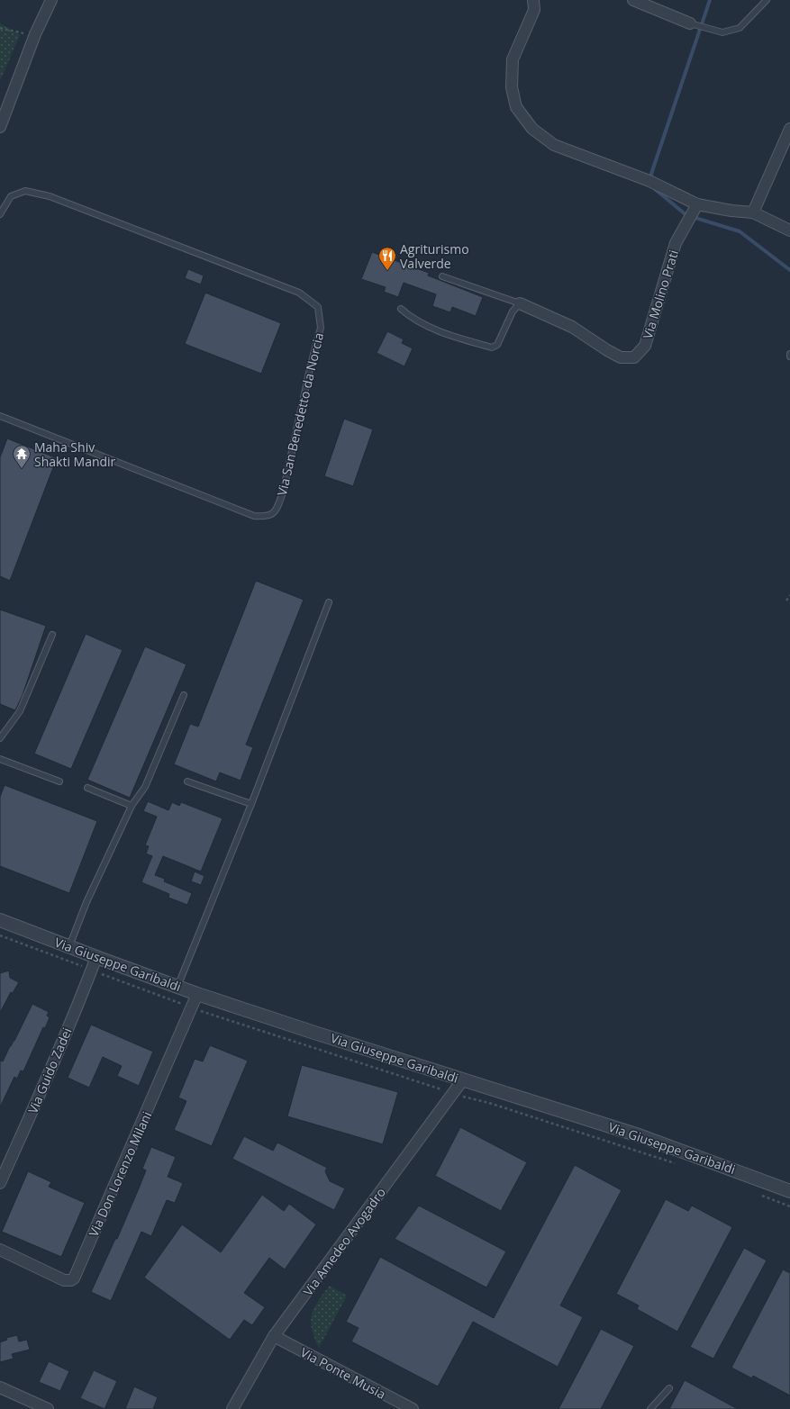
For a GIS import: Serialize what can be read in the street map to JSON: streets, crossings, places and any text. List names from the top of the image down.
{
  "streets": {
    "street": [
      "Via Molino Prati",
      "Via Giuseppe Garibaldi",
      "Via Guido Zadei",
      "Via Don Lorenzo Milani",
      "Via Amedeo Avogadro",
      "Via Ponte Musia"
    ],
    "lane": ["Via San Benedetto da Norcia"]
  },
  "crossings": [
    ["Via Giuseppe Garibaldi", "Via Guido Zadei"],
    ["Via Giuseppe Garibaldi", "Via Don Lorenzo Milani"],
    ["Via Giuseppe Garibaldi", "Via Amedeo Avogadro"],
    ["Via Amedeo Avogadro", "Via Ponte Musia"]
  ],
  "places": {
    "restaurant": ["Agriturismo Valverde"],
    "temple": ["Maha Shiv Shakti Mandir"]
  }
}
